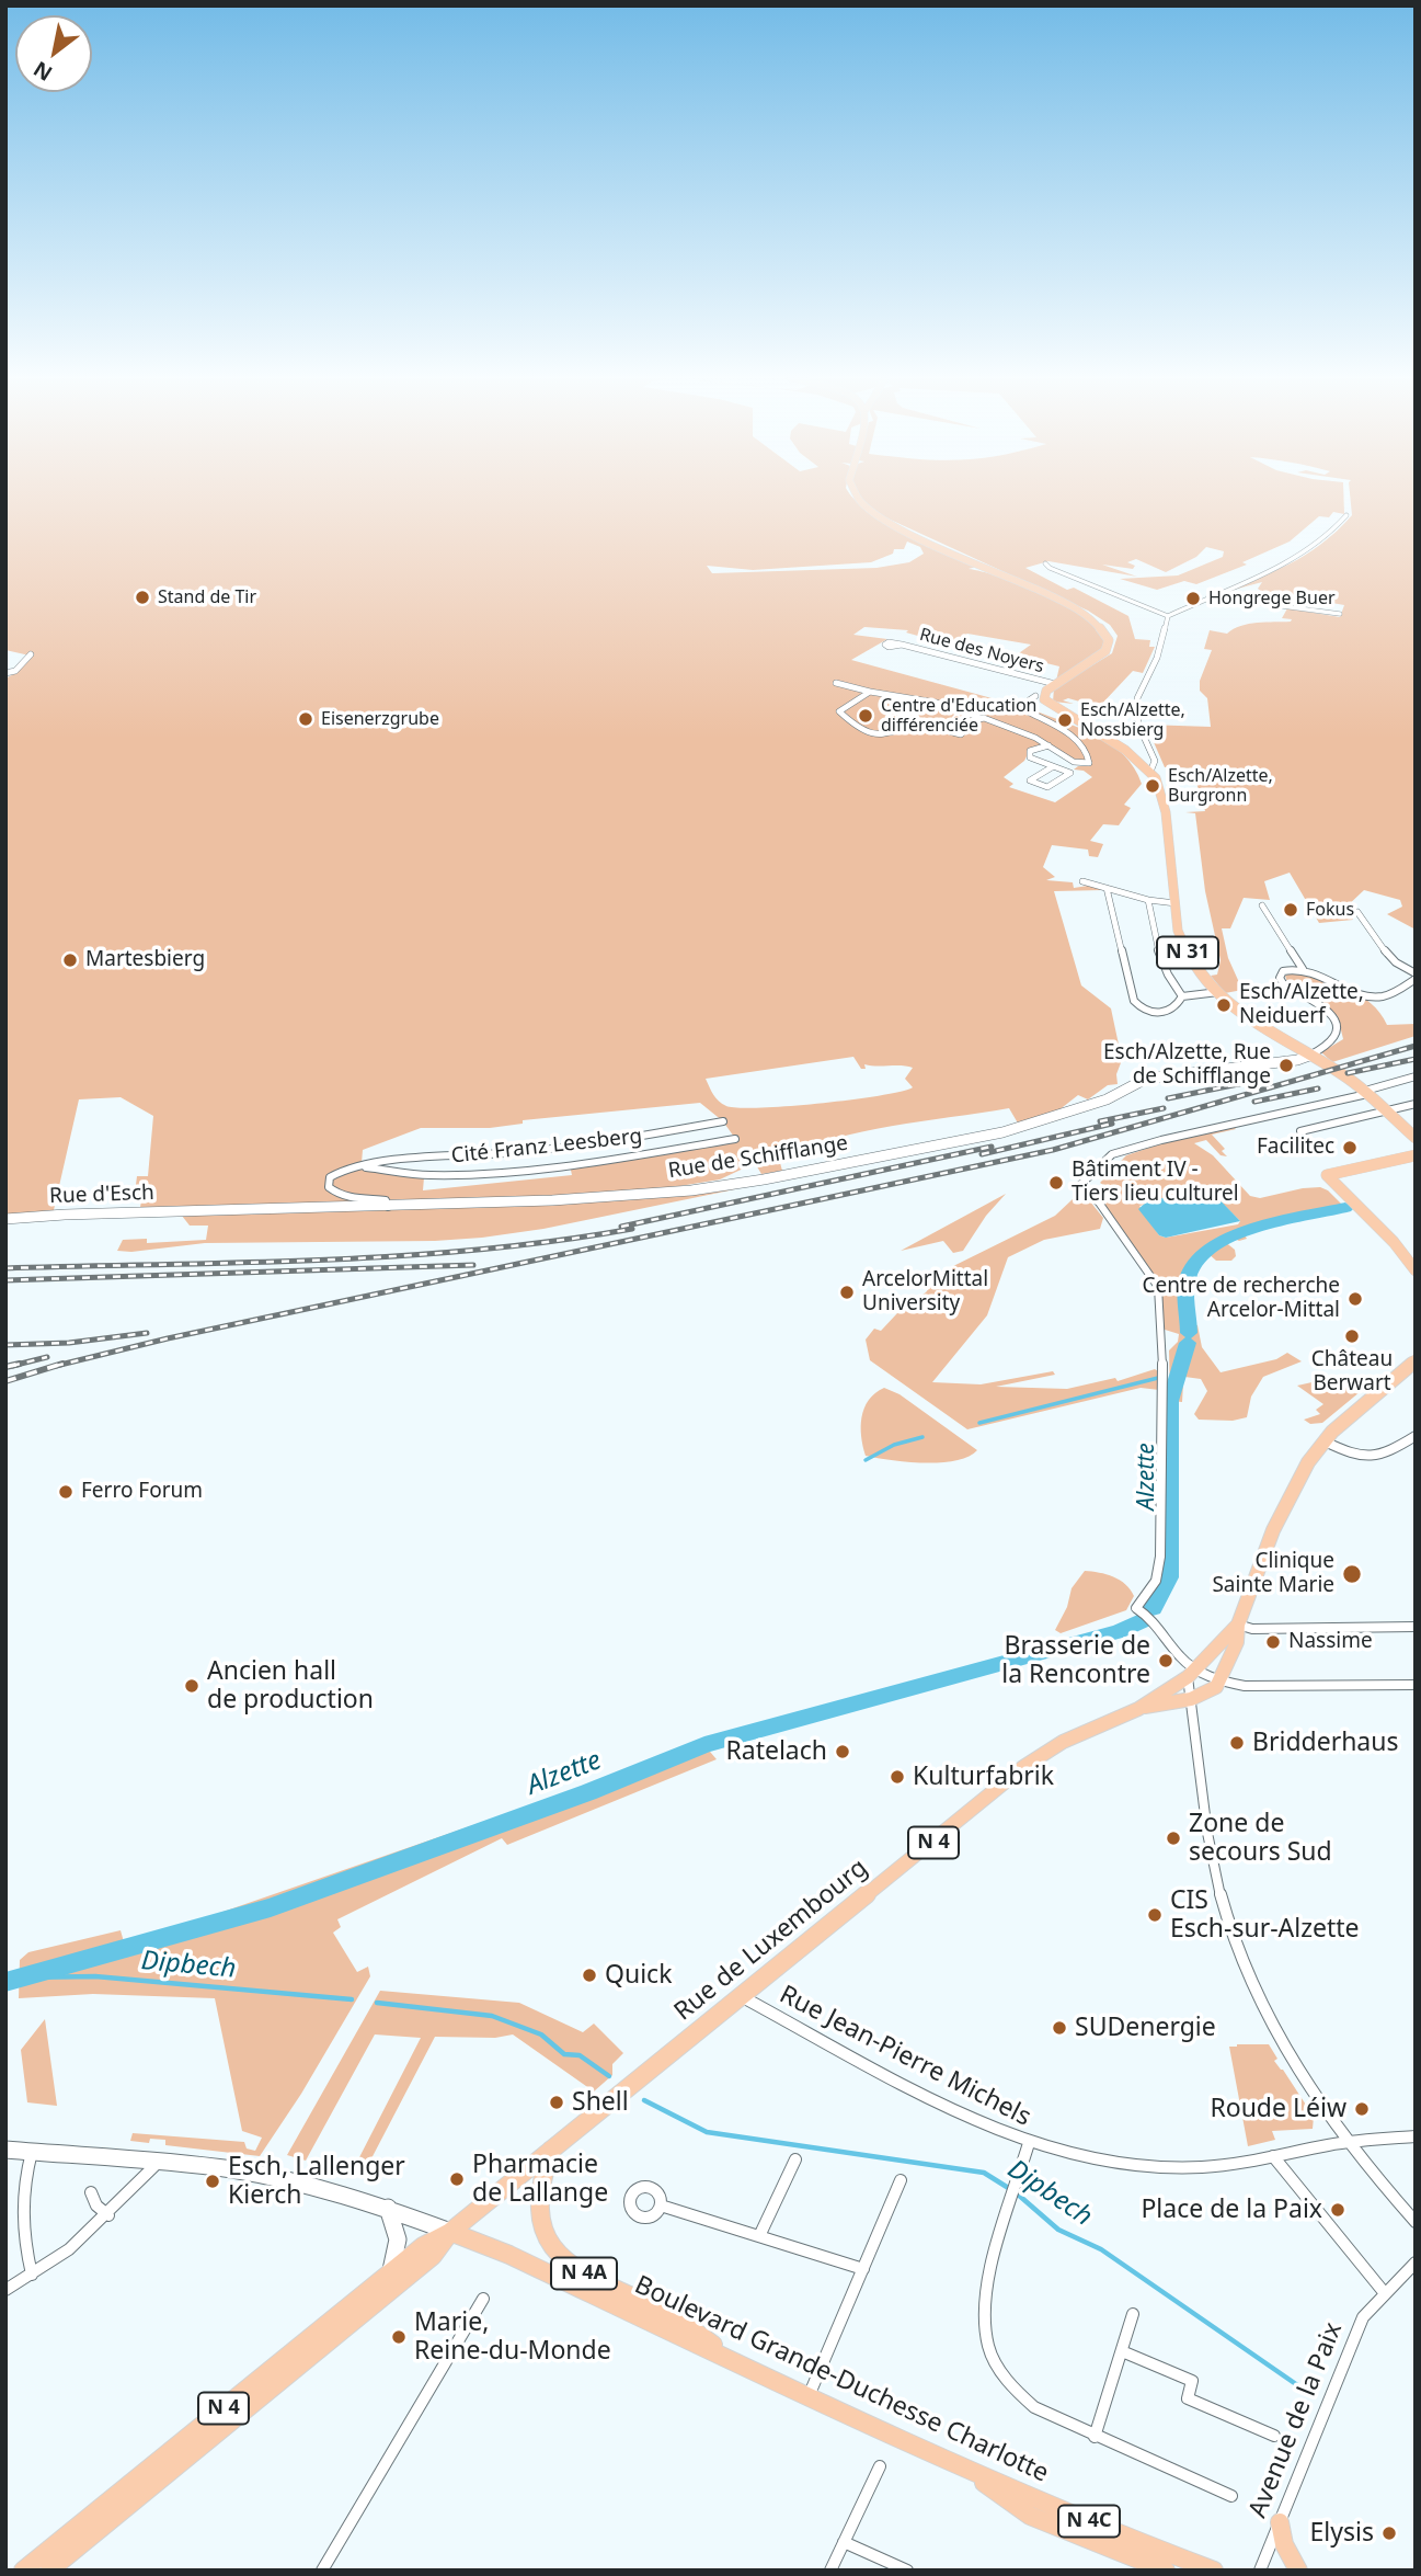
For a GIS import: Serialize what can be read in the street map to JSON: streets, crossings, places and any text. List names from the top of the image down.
{
  "streets": {
    "main road": [
      "N 31",
      "N 4",
      "Rue de Luxembourg",
      "N 4A",
      "Boulevard Grande-Duchesse Charlotte",
      "N 4C"
    ],
    "street": [
      "Rue des Noyers",
      "Cité Franz Leesberg",
      "Rue de Schifflange",
      "Rue d'Esch",
      "Rue Jean-Pierre Michels",
      "Avenue de la Paix"
    ]
  },
  "crossings": [
    ["N 31", "Rue de Schifflange"],
    ["Cité Franz Leesberg", "Rue de Schifflange"],
    ["Rue de Schifflange", "Rue d'Esch"],
    ["N 4", "Rue de Luxembourg"],
    ["Rue de Luxembourg", "Rue Jean-Pierre Michels"],
    ["Rue de Luxembourg", "N 4A"],
    ["Rue de Luxembourg", "Boulevard Grande-Duchesse Charlotte"],
    ["N 4A", "Boulevard Grande-Duchesse Charlotte"],
    ["Boulevard Grande-Duchesse Charlotte", "N 4C"]
  ],
  "water": ["Alzette", "Dipbech"],
  "places": [
    "Stand de Tir",
    "Hongrege Buer",
    "Centre d'Education différenciée",
    "Eisenerzgrube",
    "Esch/Alzette, Nossbierg",
    "Esch/Alzette, Burgronn",
    "Fokus",
    "Martesbierg",
    "Esch/Alzette, Neiduerf",
    "Esch/Alzette, Rue de Schifflange",
    "Facilitec",
    "Bâtiment IV - Tiers lieu culturel",
    "ArcelorMittal University",
    "Centre de recherche Arcelor-Mittal",
    "Château Berwart",
    "Ferro Forum",
    "Clinique Sainte Marie",
    "Nassime",
    "Brasserie de la Rencontre",
    "Ancien hall de production",
    "Bridderhaus",
    "Ratelach",
    "Kulturfabrik",
    "Zone de secours Sud",
    "CIS Esch-sur-Alzette",
    "Quick",
    "SUDenergie",
    "Shell",
    "Roude Léiw",
    "Pharmacie de Lallange",
    "Esch, Lallenger Kierch",
    "Place de la Paix",
    "Marie, Reine-du-Monde",
    "Elysis"
  ],
  "north": "bottom left"
}
